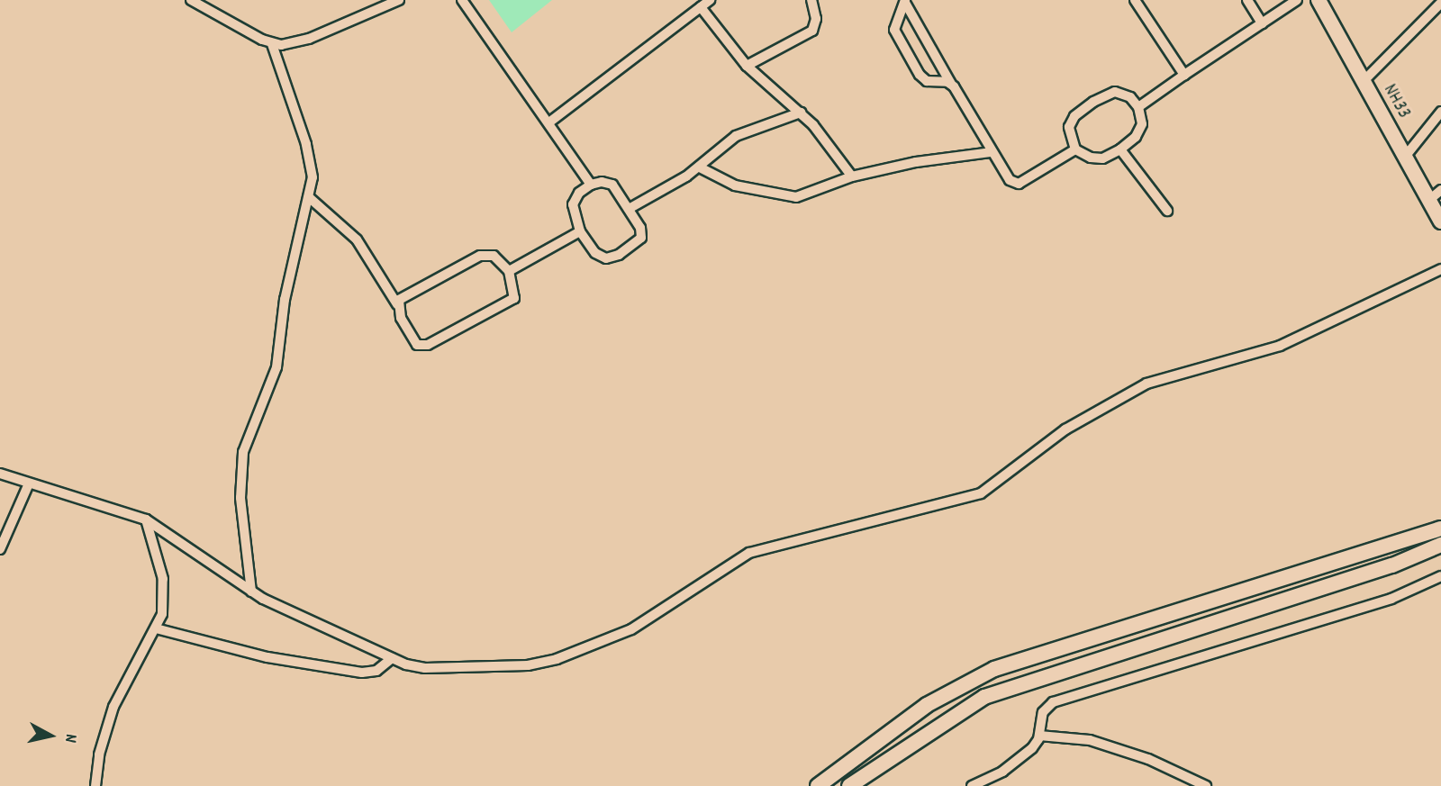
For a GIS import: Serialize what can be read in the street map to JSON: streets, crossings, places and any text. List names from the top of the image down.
{
  "streets": {
    "main road": ["NH33"]
  },
  "north": "right"
}
